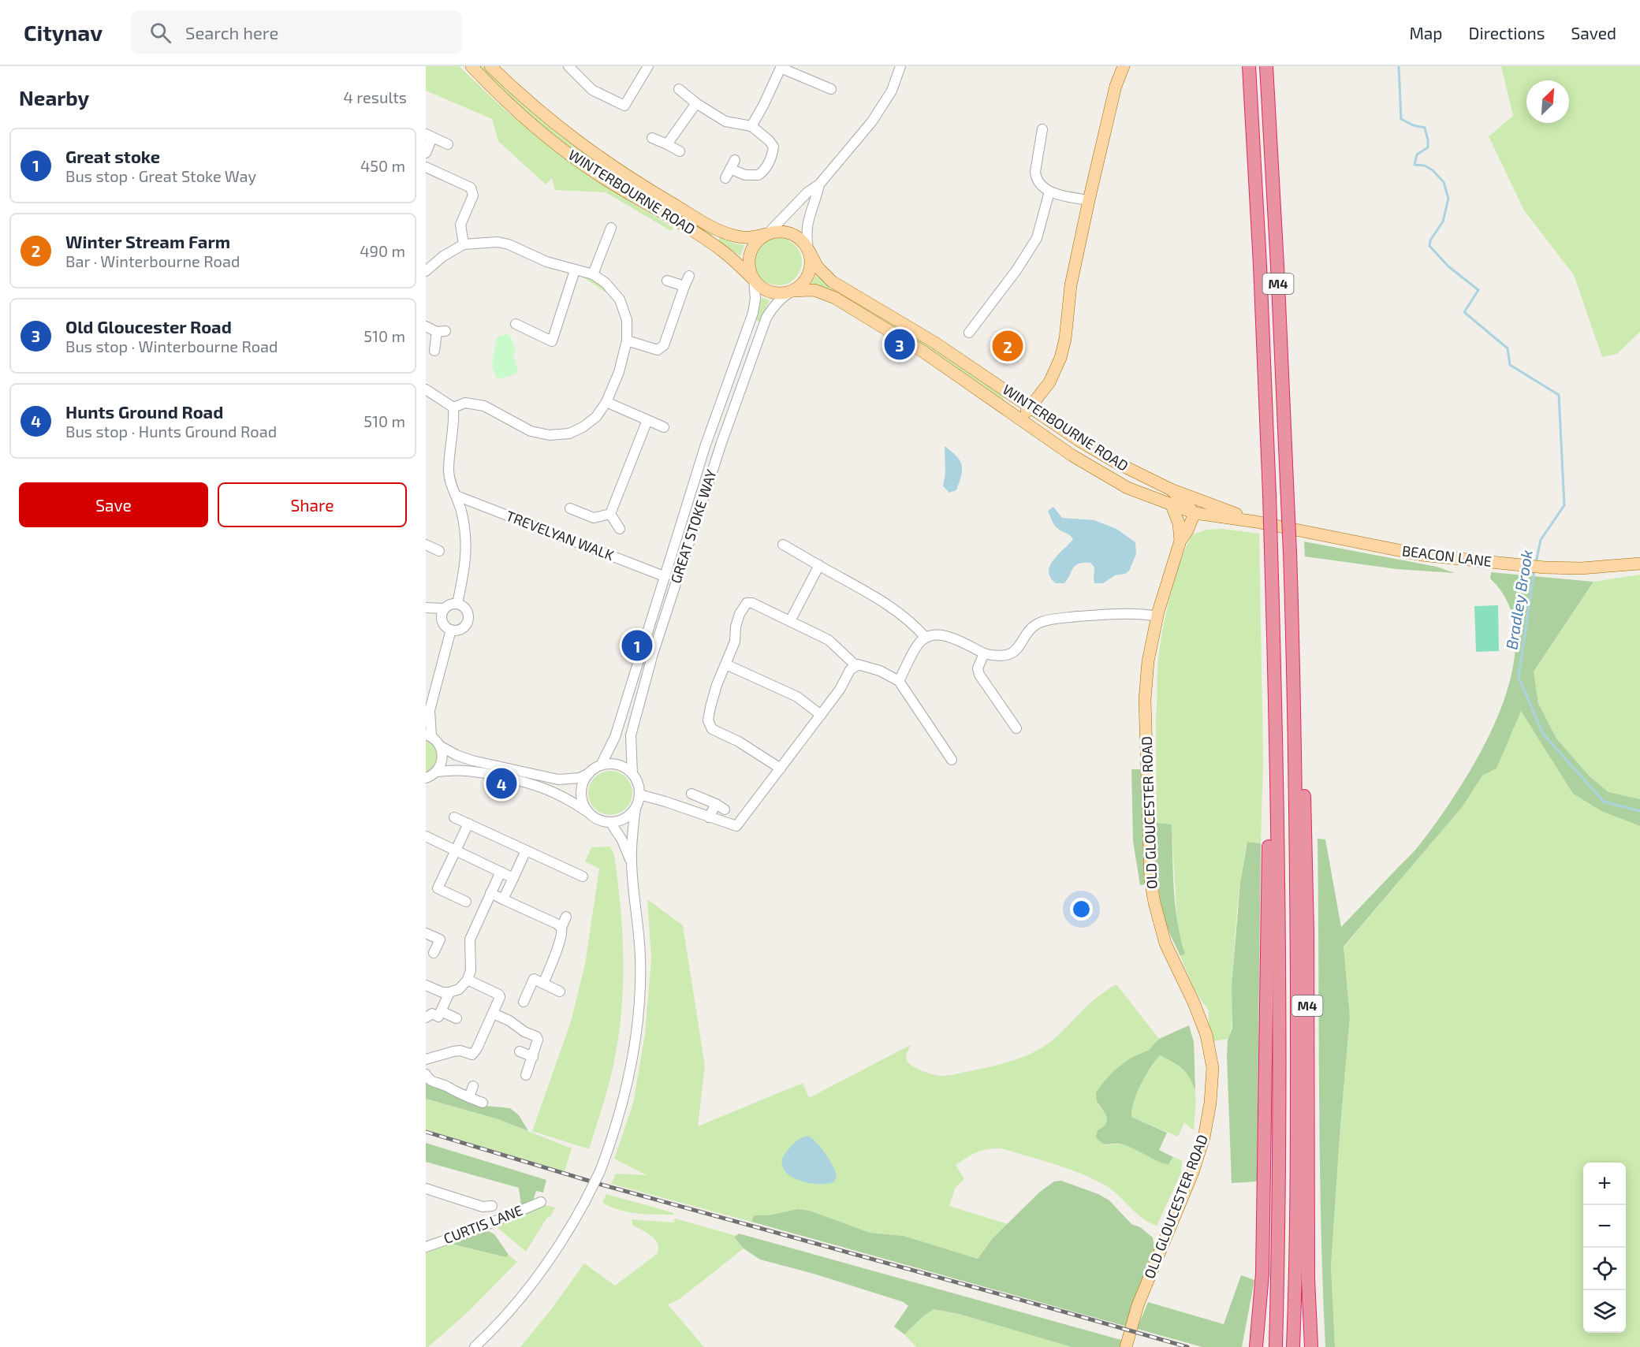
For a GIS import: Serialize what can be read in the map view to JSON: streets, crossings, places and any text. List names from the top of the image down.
{
  "streets": {
    "highway": ["M4"],
    "main road": ["WINTERBOURNE ROAD", "BEACON LANE", "OLD GLOUCESTER ROAD"],
    "street": ["GREAT STOKE WAY", "TREVELYAN WALK", "CURTIS LANE"]
  },
  "crossings": [
    ["WINTERBOURNE ROAD", "GREAT STOKE WAY"],
    ["WINTERBOURNE ROAD", "BEACON LANE"],
    ["WINTERBOURNE ROAD", "OLD GLOUCESTER ROAD"],
    ["GREAT STOKE WAY", "TREVELYAN WALK"]
  ],
  "water": ["Bradley Brook"],
  "north": "top right",
  "page": {
    "header": "Citynav",
    "search": "Search here",
    "nav": ["Map", "Directions", "Saved"],
    "heading": ["Nearby", "4 results"],
    "list": [
      {
        "mark": "1",
        "name": "Great stoke",
        "note": "Bus stop · Great Stoke Way",
        "value": "450 m"
      },
      {
        "mark": "2",
        "name": "Winter Stream Farm",
        "note": "Bar · Winterbourne Road",
        "value": "490 m"
      },
      {
        "mark": "3",
        "name": "Old Gloucester Road",
        "note": "Bus stop · Winterbourne Road",
        "value": "510 m"
      },
      {
        "mark": "4",
        "name": "Hunts Ground Road",
        "note": "Bus stop · Hunts Ground Road",
        "value": "510 m"
      }
    ],
    "pins": [
      "3",
      "2",
      "1",
      "4"
    ],
    "buttons": ["Save", "Share"],
    "map_buttons": ["+", "−"]
  }
}
